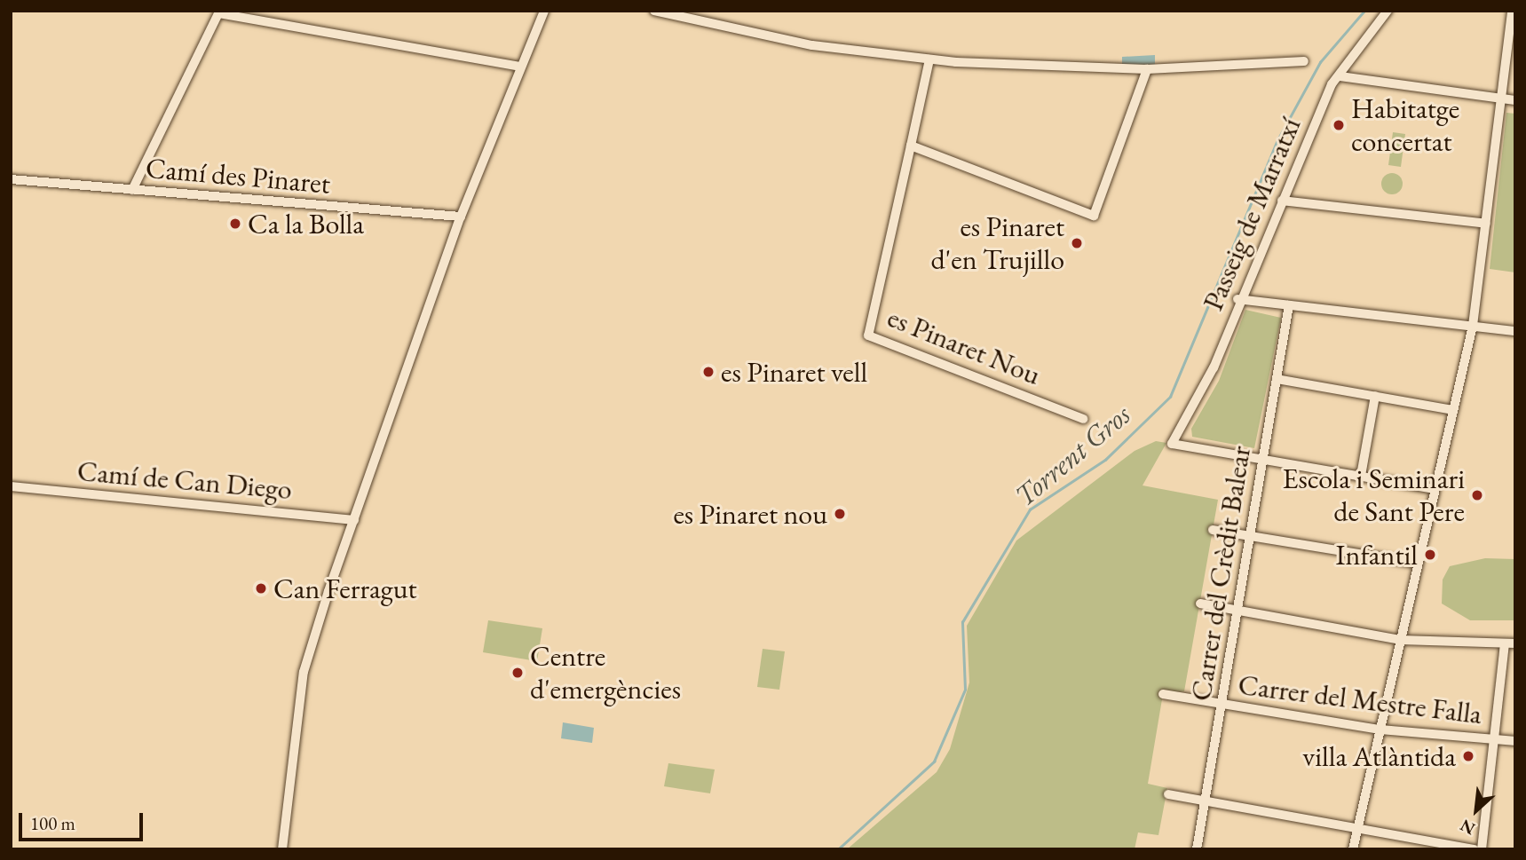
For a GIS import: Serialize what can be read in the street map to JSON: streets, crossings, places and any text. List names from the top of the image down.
{
  "streets": {
    "street": [
      "Camí des Pinaret",
      "Passeig de Marratxí",
      "es Pinaret Nou",
      "Camí de Can Diego",
      "Carrer del Crèdit Balear",
      "Carrer del Mestre Falla"
    ]
  },
  "crossings": [
    ["Passeig de Marratxí", "Carrer del Crèdit Balear"],
    ["Carrer del Crèdit Balear", "Carrer del Mestre Falla"]
  ],
  "water": ["Torrent Gros"],
  "places": [
    "Habitatge concertat",
    "Ca la Bolla",
    "es Pinaret d'en Trujillo",
    "es Pinaret vell",
    "Escola i Seminari de Sant Pere",
    "es Pinaret nou",
    "Infantil",
    "Can Ferragut",
    "Centre d'emergències",
    "villa Atlàntida"
  ],
  "scale_bar": "100 m",
  "north": "bottom left"
}
